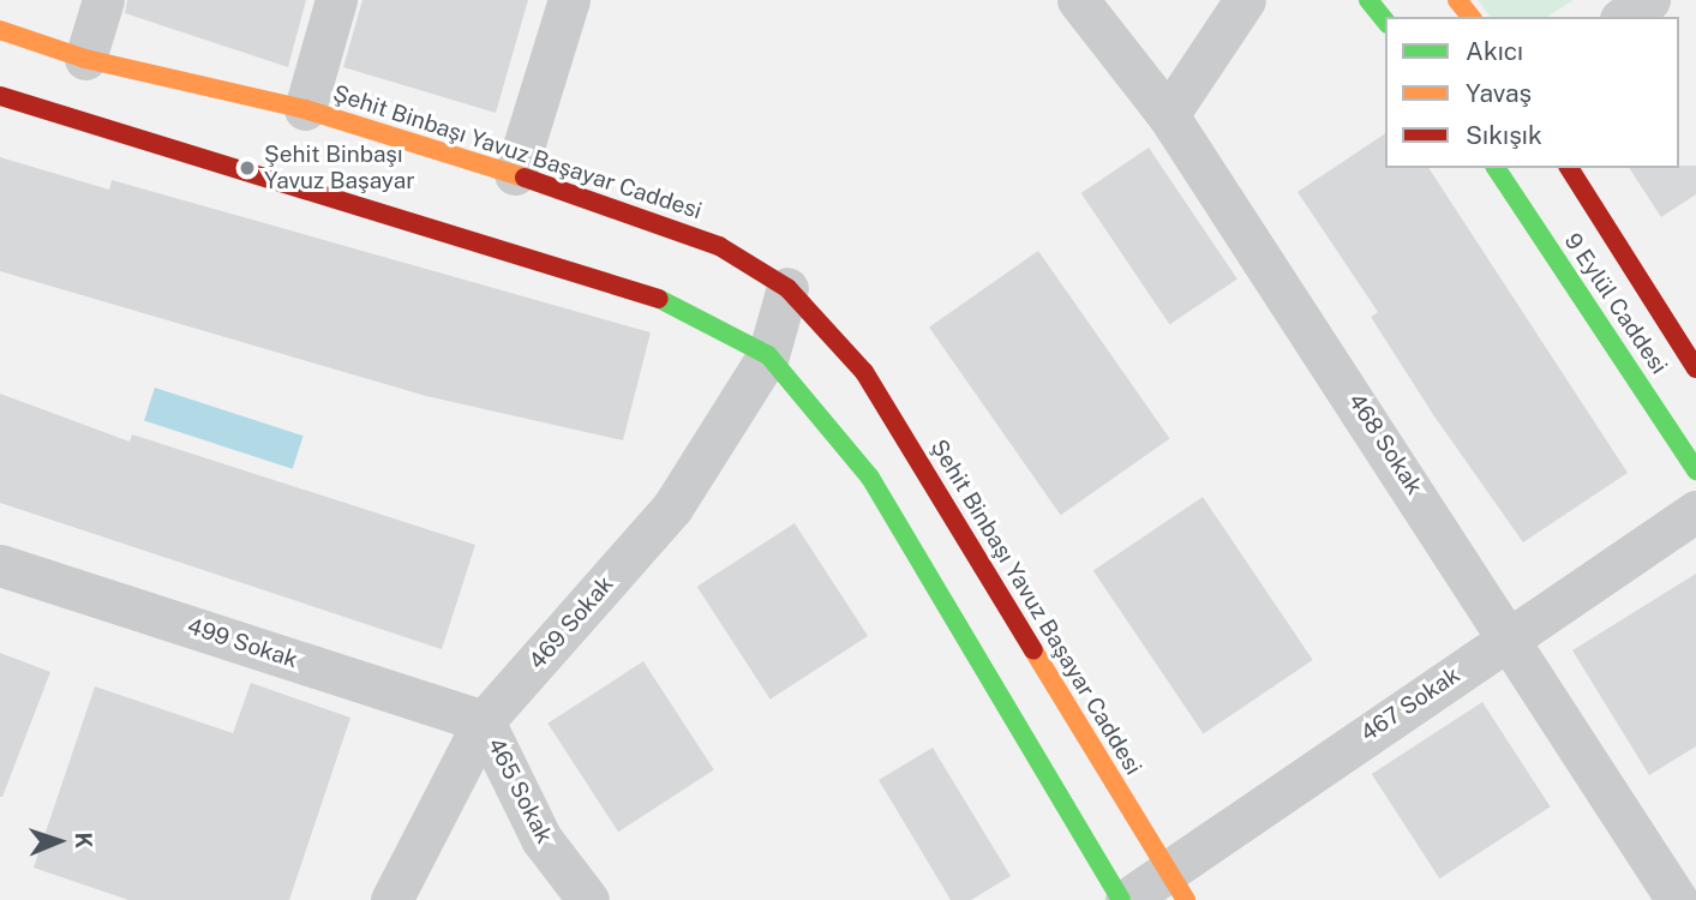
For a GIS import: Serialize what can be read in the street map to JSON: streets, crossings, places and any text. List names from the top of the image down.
{
  "streets": {
    "street": [
      "Şehit Binbaşı Yavuz Başayar Caddesi",
      "9 Eylül Caddesi",
      "468 Sokak",
      "469 Sokak",
      "499 Sokak",
      "467 Sokak",
      "465 Sokak"
    ]
  },
  "crossings": [
    ["Şehit Binbaşı Yavuz Başayar Caddesi", "469 Sokak"],
    ["Şehit Binbaşı Yavuz Başayar Caddesi", "467 Sokak"],
    ["468 Sokak", "467 Sokak"],
    ["469 Sokak", "499 Sokak"],
    ["469 Sokak", "465 Sokak"],
    ["499 Sokak", "465 Sokak"]
  ],
  "places": ["Şehit Binbaşı Yavuz Başayar"],
  "legend": ["Akıcı", "Yavaş", "Sıkışık"],
  "north": "right"
}
